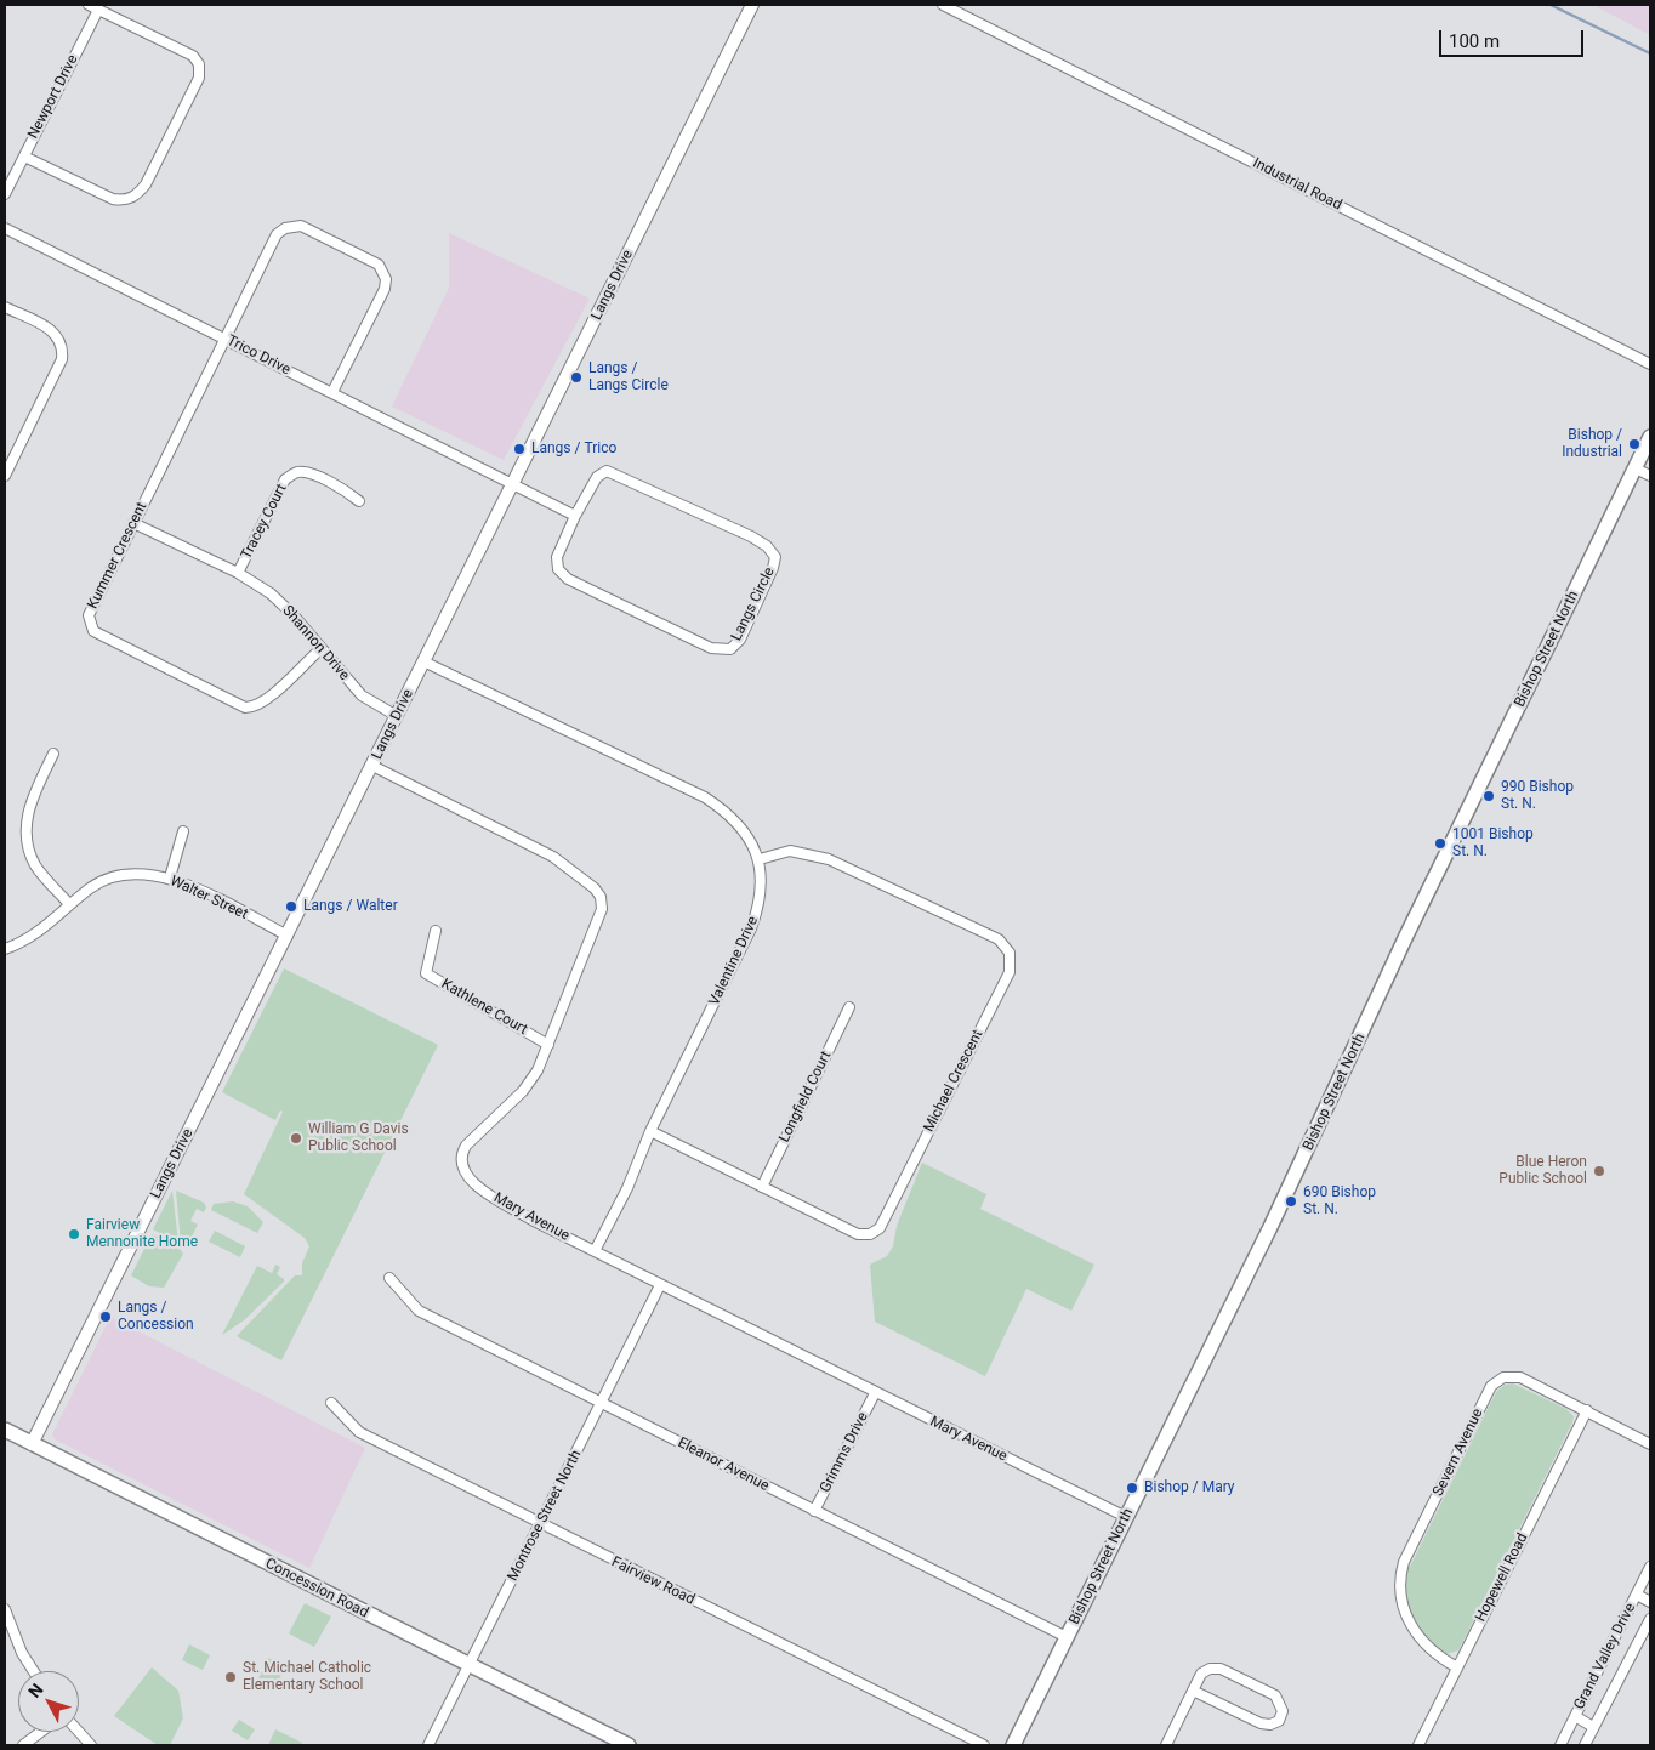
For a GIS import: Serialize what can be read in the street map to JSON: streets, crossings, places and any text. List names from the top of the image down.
{
  "streets": {
    "main road": ["Bishop Street North", "Concession Road"],
    "street": [
      "Newport Drive",
      "Industrial Road",
      "Langs Drive",
      "Trico Drive",
      "Tracey Court",
      "Kummer Crescent",
      "Langs Circle",
      "Shannon Drive",
      "Walter Street",
      "Valentine Drive",
      "Kathlene Court",
      "Michael Crescent",
      "Longfield Court",
      "Mary Avenue",
      "Grimms Drive",
      "Severn Avenue",
      "Eleanor Avenue",
      "Montrose Street North",
      "Hopewell Road",
      "Fairview Road",
      "Grand Valley Drive"
    ]
  },
  "crossings": [
    ["Langs Drive", "Trico Drive"],
    ["Langs Drive", "Shannon Drive"],
    ["Langs Drive", "Walter Street"],
    ["Langs Drive", "Valentine Drive"],
    ["Langs Drive", "Mary Avenue"],
    ["Langs Drive", "Concession Road"],
    ["Trico Drive", "Kummer Crescent"],
    ["Tracey Court", "Shannon Drive"],
    ["Kummer Crescent", "Shannon Drive"],
    ["Bishop Street North", "Mary Avenue"],
    ["Bishop Street North", "Eleanor Avenue"],
    ["Valentine Drive", "Michael Crescent"],
    ["Valentine Drive", "Mary Avenue"],
    ["Kathlene Court", "Mary Avenue"],
    ["Michael Crescent", "Longfield Court"],
    ["Mary Avenue", "Grimms Drive"],
    ["Mary Avenue", "Montrose Street North"],
    ["Grimms Drive", "Eleanor Avenue"],
    ["Severn Avenue", "Hopewell Road"],
    ["Eleanor Avenue", "Montrose Street North"],
    ["Montrose Street North", "Fairview Road"],
    ["Montrose Street North", "Concession Road"]
  ],
  "places": [
    "Langs / Langs Circle",
    "Bishop / Industrial",
    "Langs / Trico",
    "990 Bishop St. N.",
    "1001 Bishop St. N.",
    "Langs / Walter",
    "William G Davis Public School",
    "Blue Heron Public School",
    "690 Bishop St. N.",
    "Fairview Mennonite Home",
    "Langs / Concession",
    "Bishop / Mary",
    "St. Michael Catholic Elementary School"
  ],
  "scale_bar": "100 m",
  "north": "top left"
}
